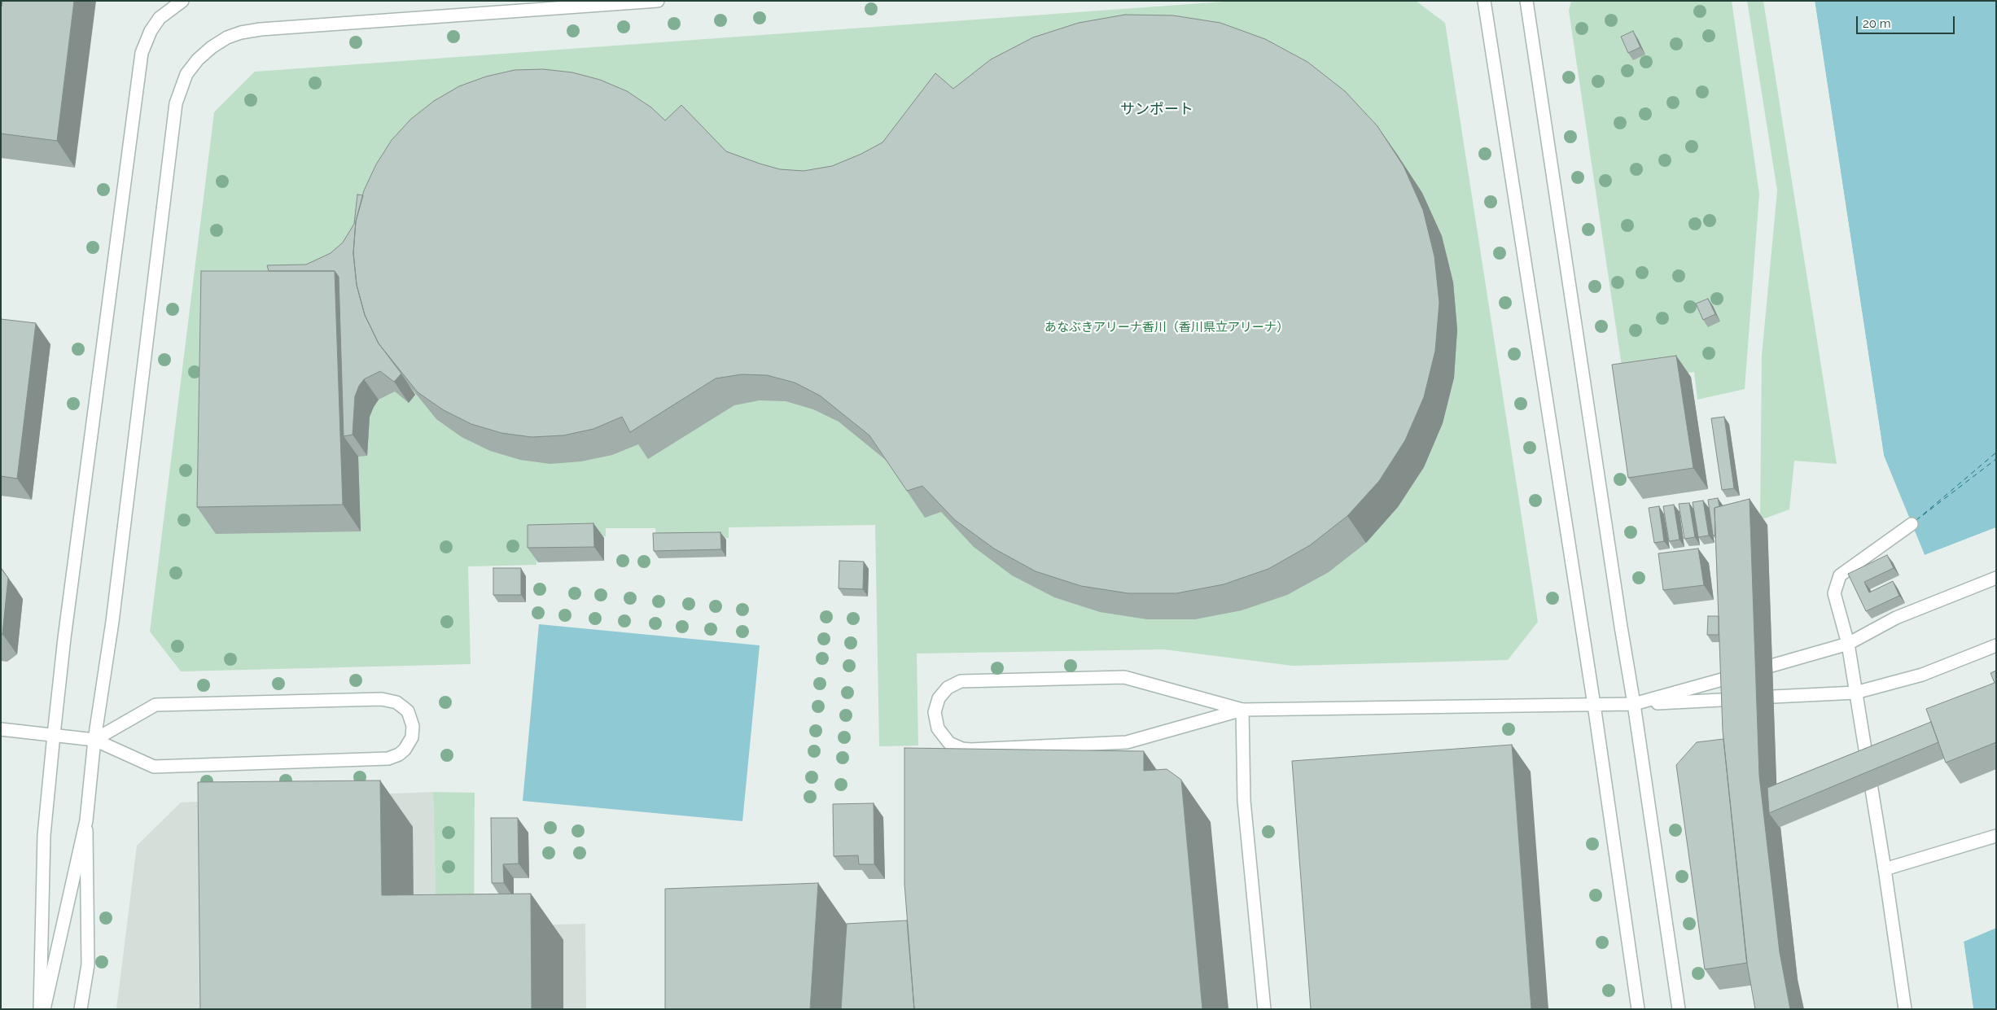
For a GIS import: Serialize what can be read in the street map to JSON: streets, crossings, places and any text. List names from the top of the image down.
{
  "districts": ["サンポート"],
  "parks": ["あなぶきアリーナ香川（香川県立アリーナ）"],
  "scale_bar": "20 m"
}
